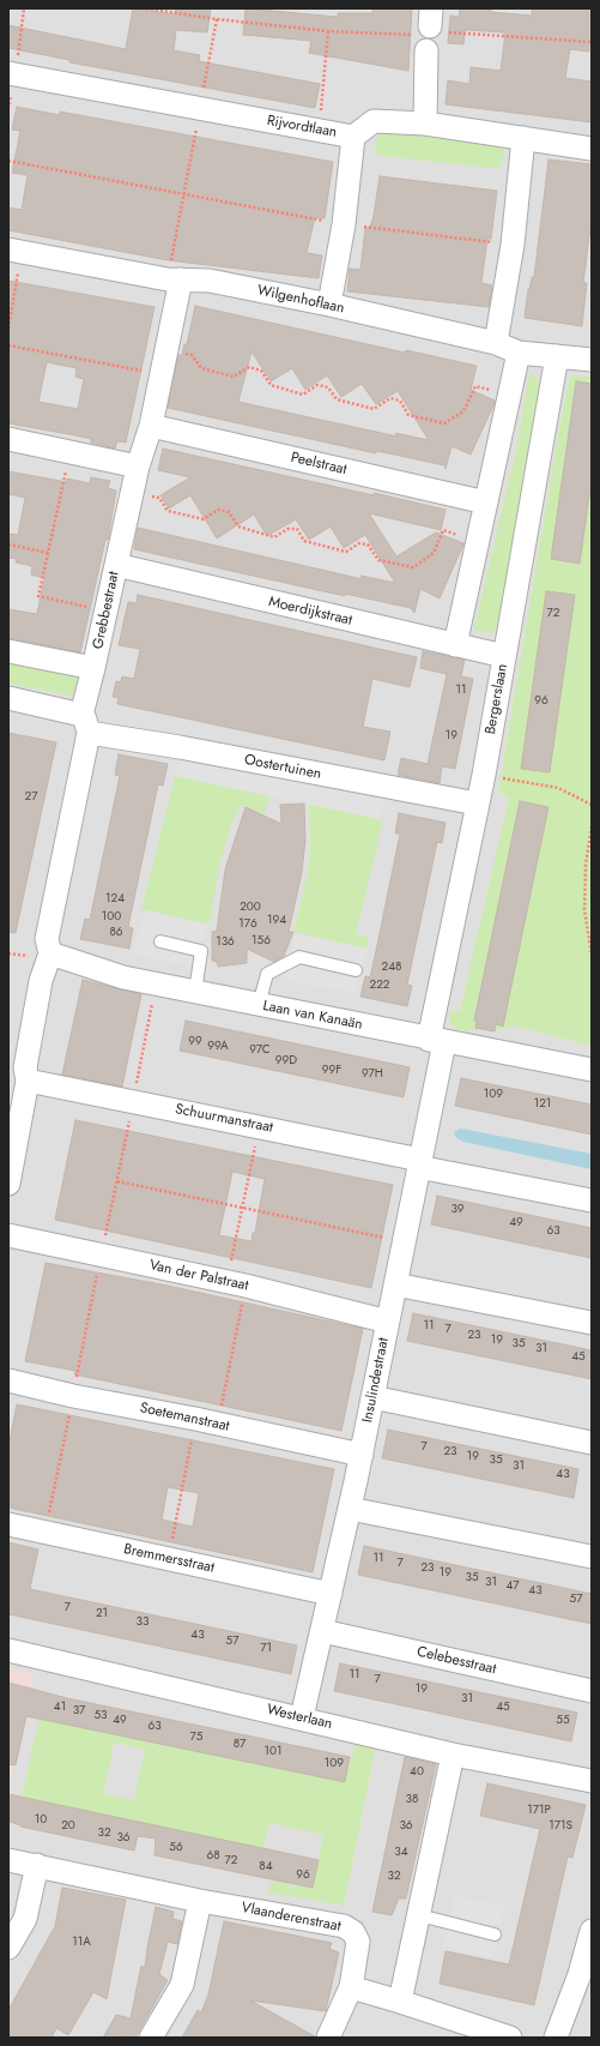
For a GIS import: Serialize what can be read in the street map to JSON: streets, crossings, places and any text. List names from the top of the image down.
{
  "streets": {
    "street": [
      "Rijvordtlaan",
      "Wilgenhoflaan",
      "Peelstraat",
      "Grebbestraat",
      "Moerdijkstraat",
      "Bergerslaan",
      "Oostertuinen",
      "Laan van Kanaän",
      "Schuurmanstraat",
      "Van der Palstraat",
      "Insulindestraat",
      "Soetemanstraat",
      "Bremmersstraat",
      "Celebesstraat",
      "Westerlaan",
      "Vlaanderenstraat"
    ]
  },
  "crossings": [
    ["Wilgenhoflaan", "Grebbestraat"],
    ["Wilgenhoflaan", "Bergerslaan"],
    ["Peelstraat", "Grebbestraat"],
    ["Grebbestraat", "Moerdijkstraat"],
    ["Grebbestraat", "Oostertuinen"],
    ["Grebbestraat", "Laan van Kanaän"],
    ["Grebbestraat", "Schuurmanstraat"],
    ["Moerdijkstraat", "Bergerslaan"],
    ["Bergerslaan", "Oostertuinen"],
    ["Bergerslaan", "Laan van Kanaän"],
    ["Bergerslaan", "Insulindestraat"],
    ["Laan van Kanaän", "Insulindestraat"],
    ["Schuurmanstraat", "Insulindestraat"],
    ["Van der Palstraat", "Insulindestraat"],
    ["Insulindestraat", "Soetemanstraat"],
    ["Insulindestraat", "Bremmersstraat"],
    ["Insulindestraat", "Celebesstraat"],
    ["Insulindestraat", "Westerlaan"]
  ],
  "house_numbers": [
    "72",
    "11",
    "96",
    "19",
    "27",
    "124",
    "200",
    "100",
    "194",
    "176",
    "86",
    "156",
    "136",
    "248",
    "222",
    "99",
    "99A",
    "97C",
    "99D",
    "99F",
    "97H",
    "109",
    "121",
    "39",
    "49",
    "63",
    "11",
    "7",
    "23",
    "19",
    "35",
    "31",
    "45",
    "7",
    "23",
    "19",
    "35",
    "31",
    "43",
    "11",
    "7",
    "23",
    "19",
    "35",
    "31",
    "47",
    "43",
    "57",
    "7",
    "21",
    "33",
    "43",
    "57",
    "71",
    "11",
    "7",
    "19",
    "31",
    "41",
    "45",
    "37",
    "53",
    "49",
    "55",
    "63",
    "75",
    "87",
    "101",
    "109",
    "40",
    "38",
    "171P",
    "10",
    "20",
    "36",
    "171S",
    "32",
    "36",
    "56",
    "34",
    "68",
    "72",
    "84",
    "96",
    "32",
    "11A"
  ]
}
